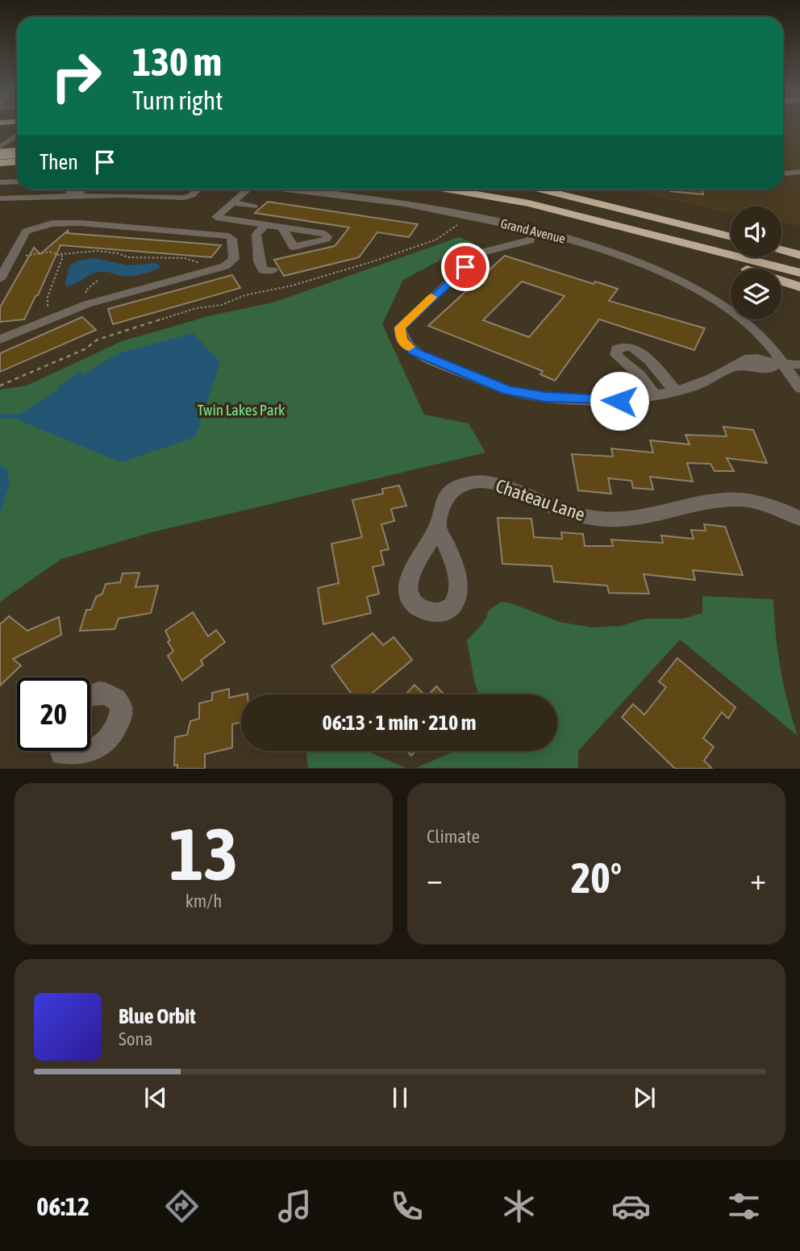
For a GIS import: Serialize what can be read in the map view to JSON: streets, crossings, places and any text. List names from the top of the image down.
{
  "streets": {
    "street": ["Grand Avenue", "Chateau Lane"]
  },
  "parks": ["Twin Lakes Park"],
  "page": {
    "turn": ["130 m", "Turn right"],
    "then": "Then",
    "limit": "20",
    "trip": "06:13 · 1 min · 210 m",
    "tile": [
      ["13", "km/h"],
      "Climate"
    ],
    "heat": ["−", "20°", "+"],
    "song": ["Blue Orbit", "Sona"],
    "tabs": "06:12"
  }
}
